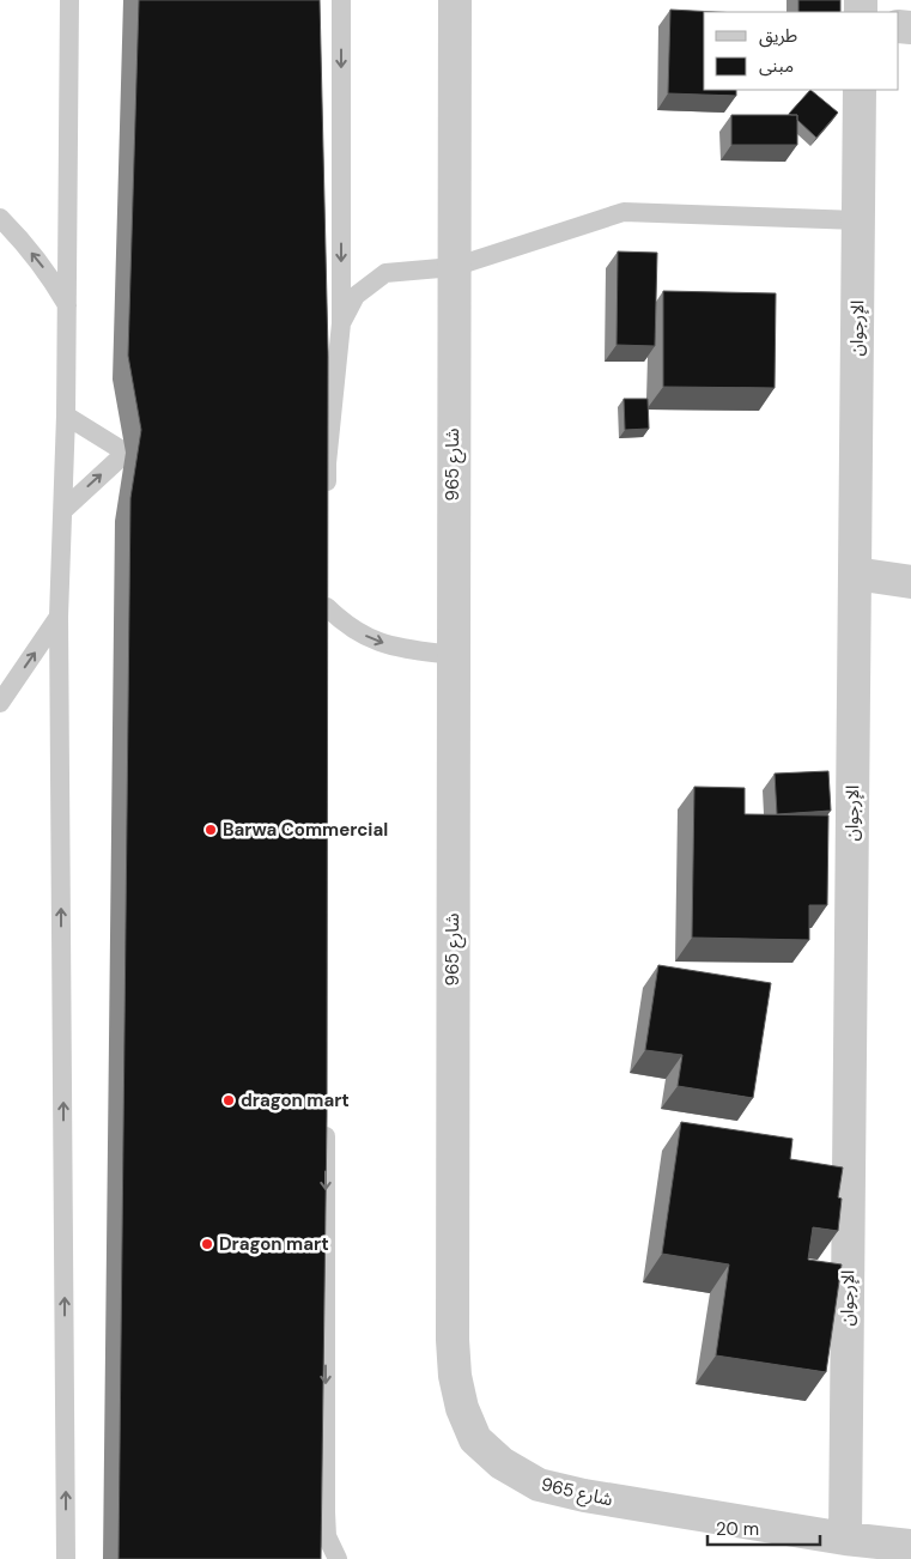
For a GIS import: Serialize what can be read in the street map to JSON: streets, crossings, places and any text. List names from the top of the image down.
{
  "streets": {
    "street": ["الإرجوان", "شارع 965"]
  },
  "crossings": [
    ["الإرجوان", "شارع 965"]
  ],
  "places": ["Barwa Commercial", "dragon mart", "Dragon mart"],
  "legend": ["طريق", "مبنى"],
  "scale_bar": "20 m"
}
